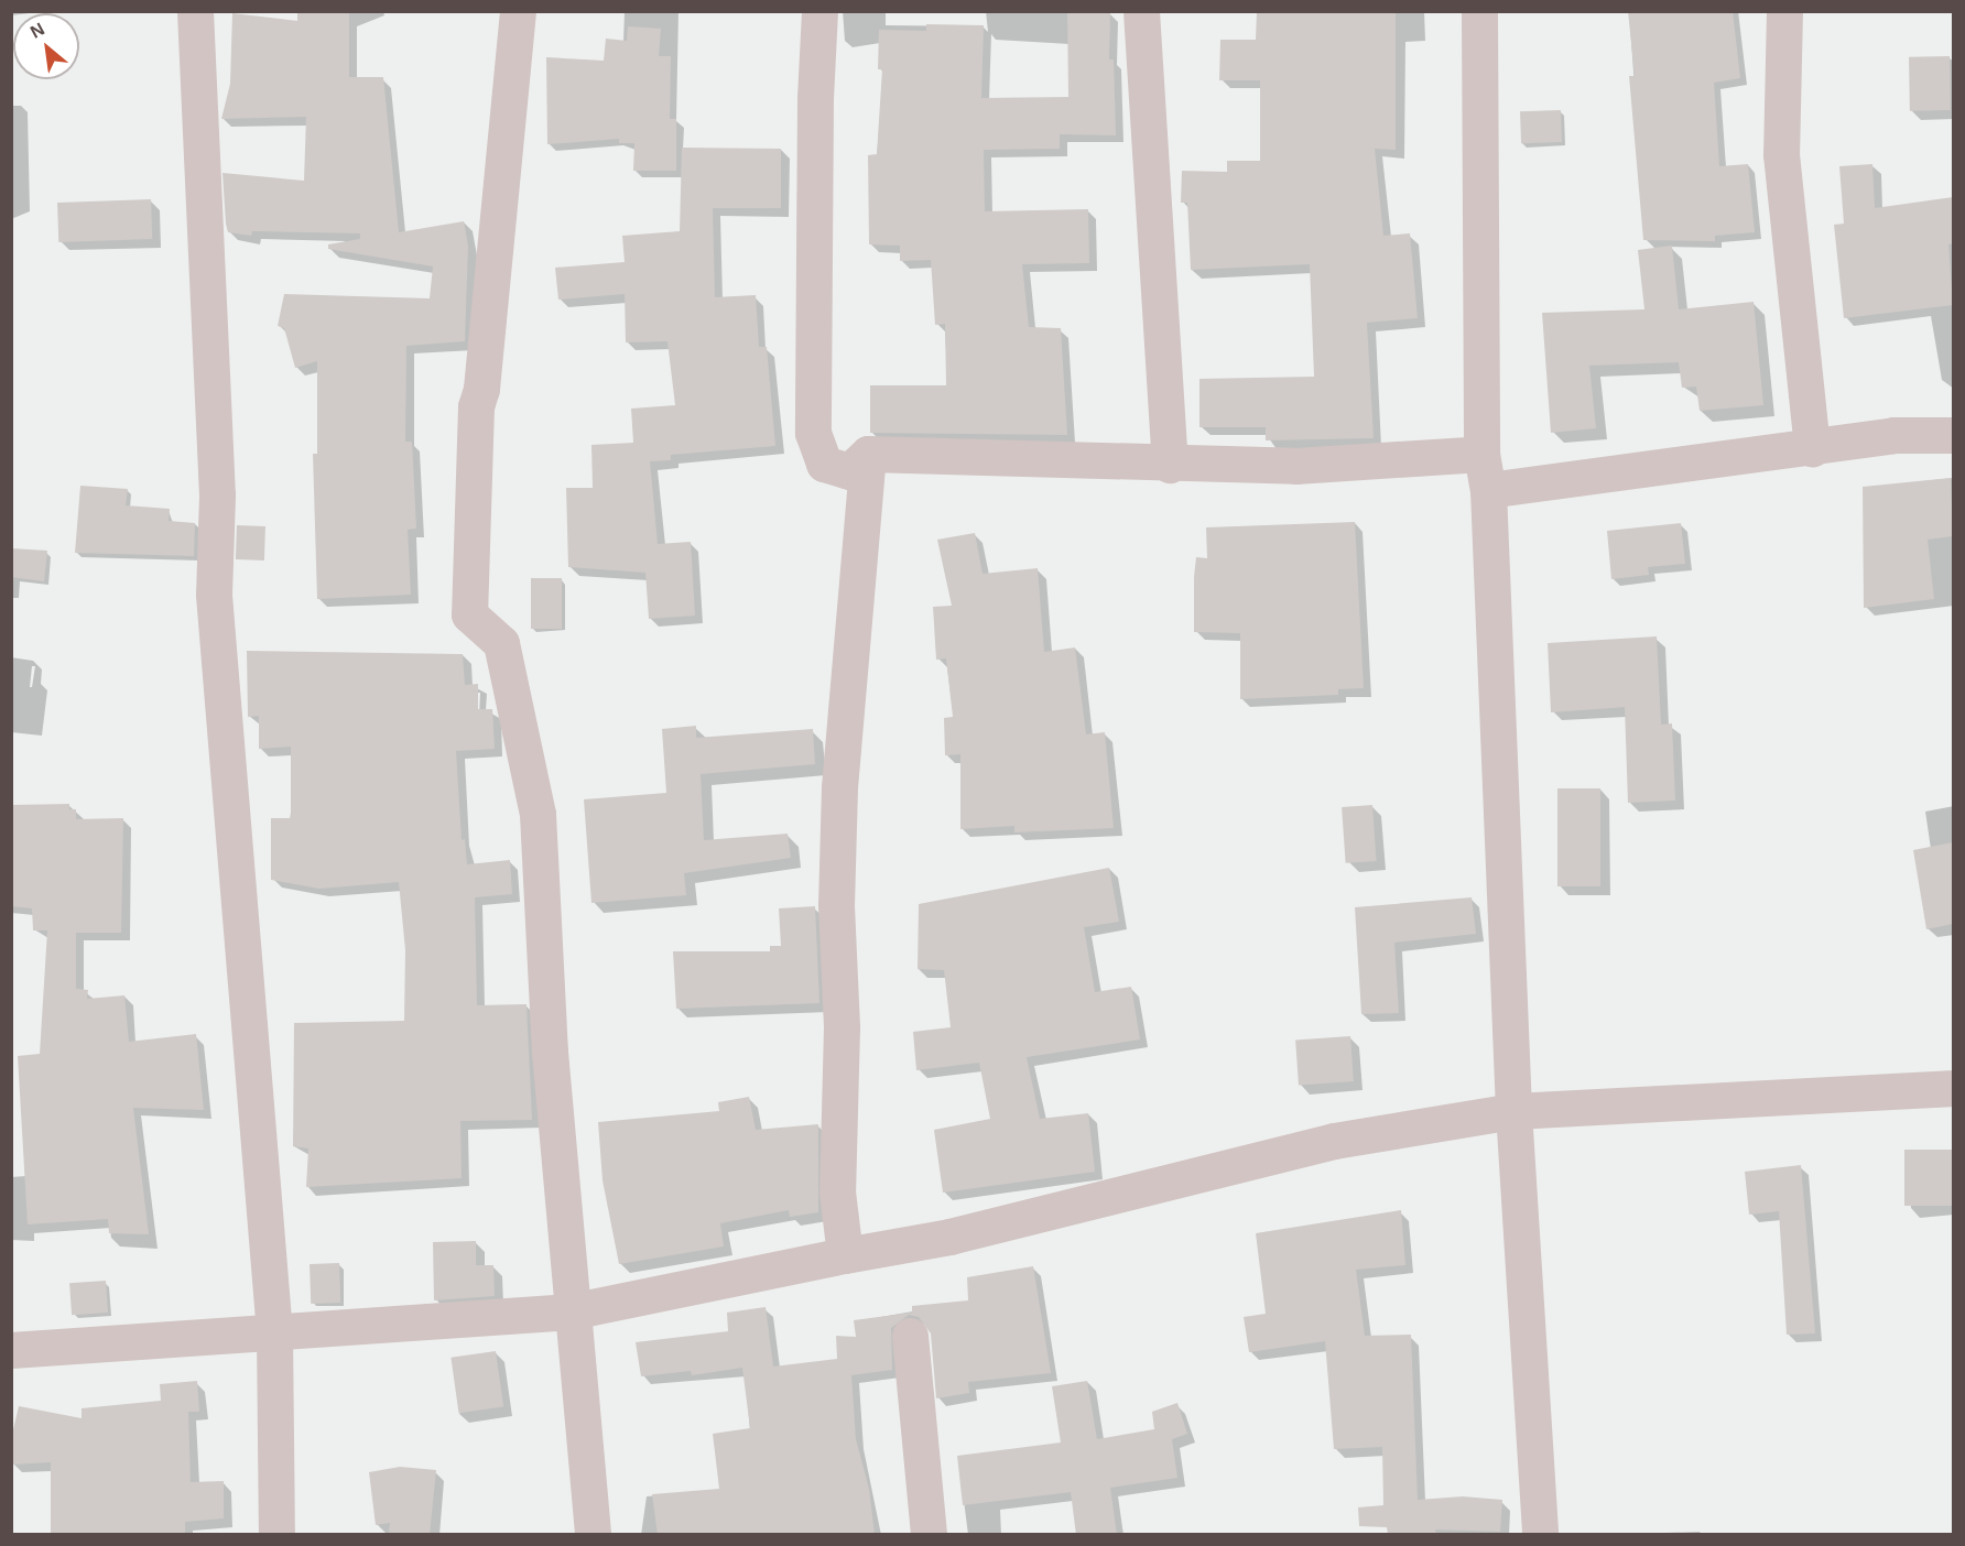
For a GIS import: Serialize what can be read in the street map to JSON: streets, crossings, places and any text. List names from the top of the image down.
{
  "north": "top left"
}
